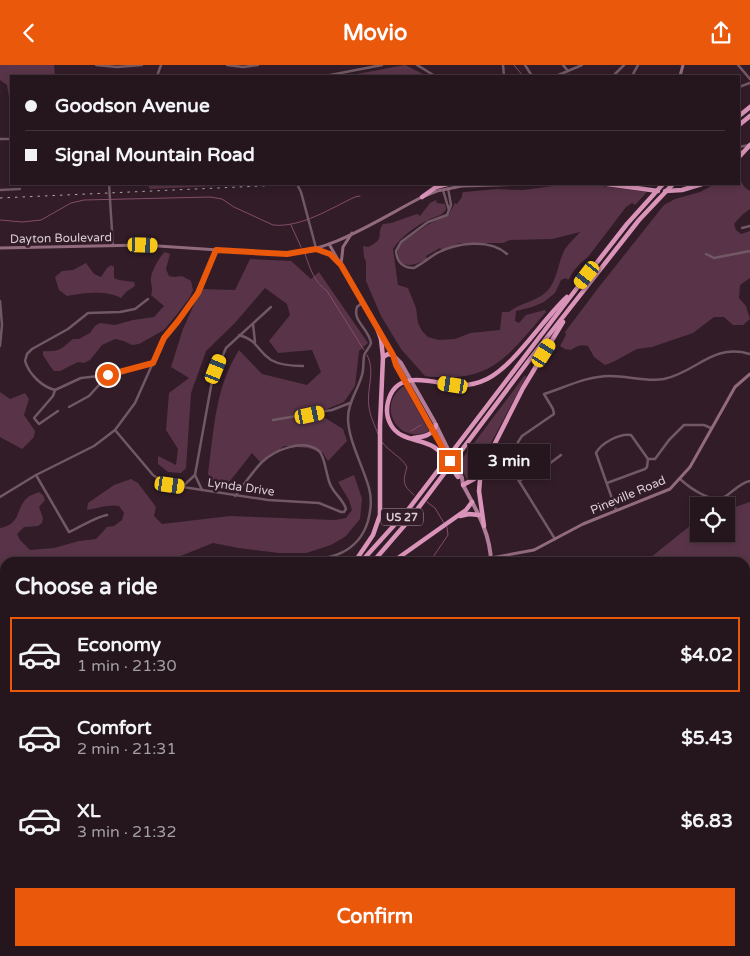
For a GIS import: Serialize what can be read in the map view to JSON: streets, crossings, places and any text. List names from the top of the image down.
{
  "streets": {
    "highway": ["US 27"],
    "main road": ["Dayton Boulevard", "Pineville Road"],
    "street": ["Lynda Drive"]
  },
  "page": {
    "header": "Movio",
    "banner": ["Goodson Avenue", "Signal Mountain Road"],
    "bubble": "3 min",
    "heading": "Choose a ride",
    "list": [
      {
        "name": "Economy",
        "note": "1 min · 21:30",
        "value": "$4.02"
      },
      {
        "name": "Comfort",
        "note": "2 min · 21:31",
        "value": "$5.43"
      },
      {
        "name": "XL",
        "note": "3 min · 21:32",
        "value": "$6.83"
      }
    ],
    "buttons": "Confirm"
  }
}
